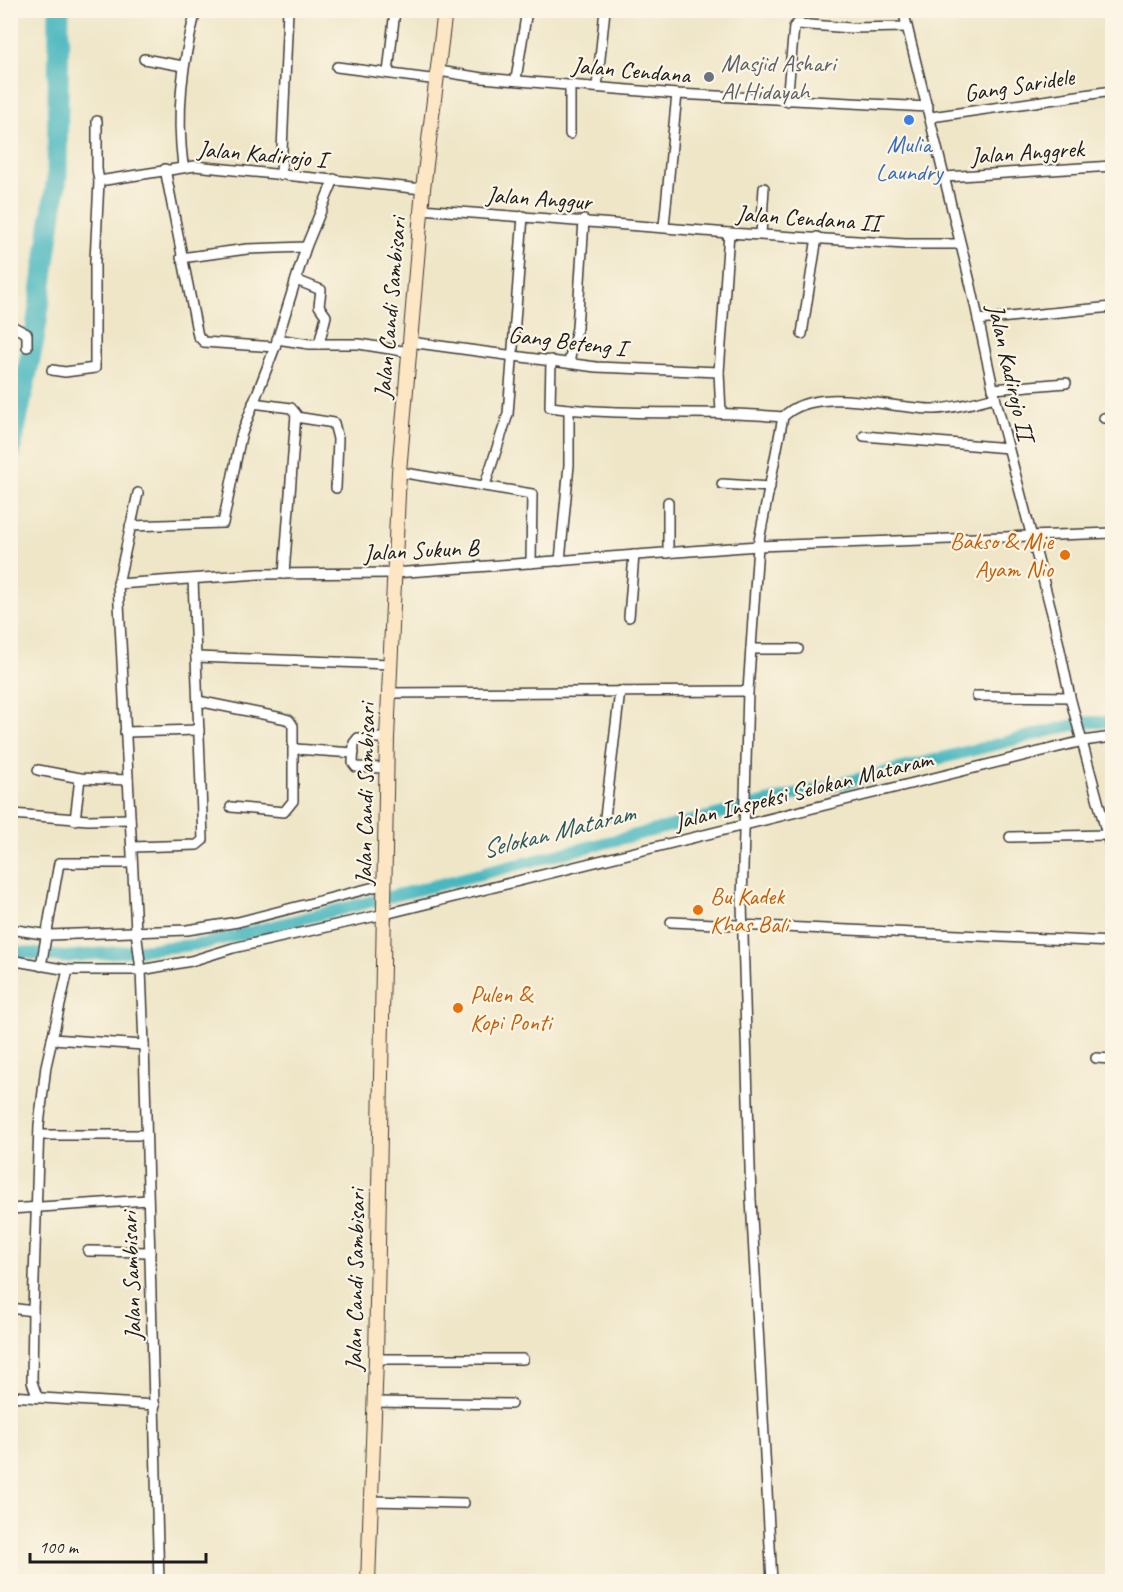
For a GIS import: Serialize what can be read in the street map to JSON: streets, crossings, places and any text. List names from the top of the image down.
{
  "streets": {
    "street": [
      "Jalan Cendana",
      "Gang Saridele",
      "Jalan Anggrek",
      "Jalan Kadirojo I",
      "Jalan Anggur",
      "Jalan Cendana II",
      "Jalan Candi Sambisari",
      "Gang Beteng I",
      "Jalan Kadirojo II",
      "Jalan Sukun B",
      "Jalan Inspeksi Selokan Mataram",
      "Jalan Sambisari"
    ]
  },
  "crossings": [
    ["Jalan Cendana", "Jalan Candi Sambisari"],
    ["Jalan Cendana", "Jalan Kadirojo II"],
    ["Gang Saridele", "Jalan Kadirojo II"],
    ["Jalan Anggrek", "Jalan Kadirojo II"],
    ["Jalan Kadirojo I", "Jalan Candi Sambisari"],
    ["Jalan Anggur", "Jalan Cendana II"],
    ["Jalan Anggur", "Jalan Candi Sambisari"],
    ["Jalan Cendana II", "Jalan Kadirojo II"],
    ["Jalan Candi Sambisari", "Gang Beteng I"],
    ["Jalan Candi Sambisari", "Jalan Sukun B"],
    ["Jalan Candi Sambisari", "Jalan Inspeksi Selokan Mataram"],
    ["Jalan Kadirojo II", "Jalan Sukun B"],
    ["Jalan Kadirojo II", "Jalan Inspeksi Selokan Mataram"],
    ["Jalan Inspeksi Selokan Mataram", "Jalan Sambisari"]
  ],
  "water": ["Selokan Mataram"],
  "places": [
    "Masjid Ashari Al Hidayah",
    "Mulia Laundry",
    "Bakso & Mie Ayam Nio",
    "Bu Kadek Khas Bali",
    "Pulen & Kopi Ponti"
  ],
  "scale_bar": "100 m"
}
